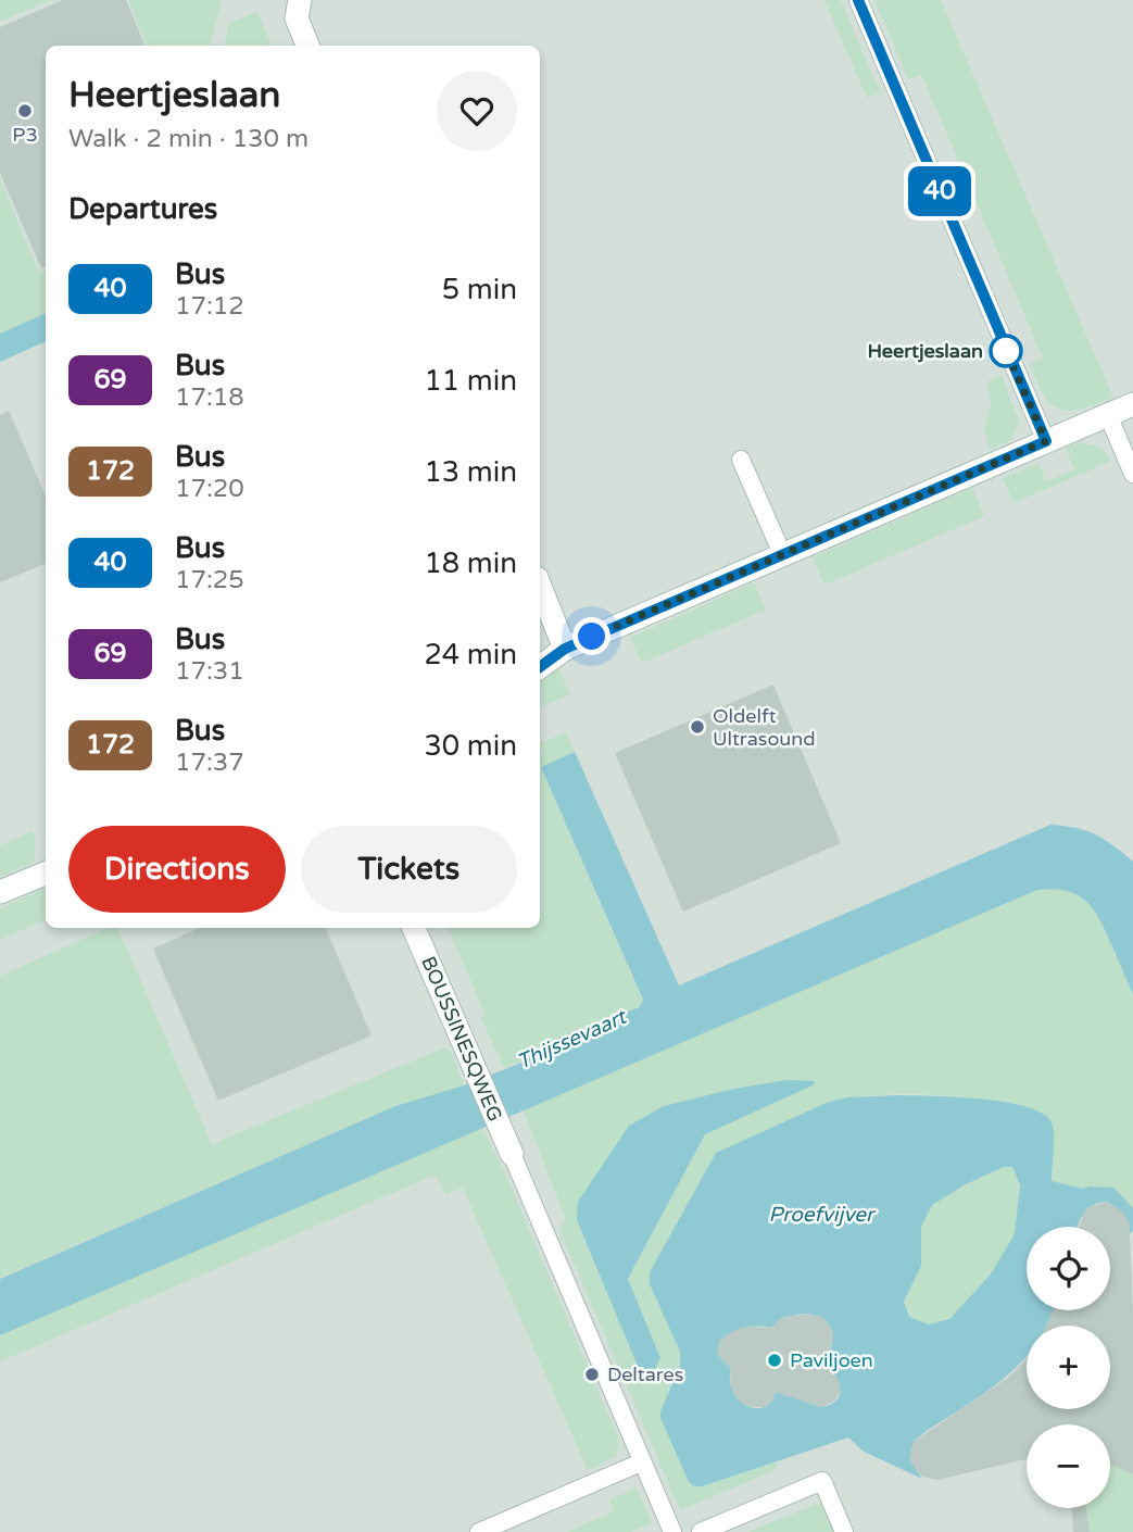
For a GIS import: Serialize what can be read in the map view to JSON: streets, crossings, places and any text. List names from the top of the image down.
{
  "streets": {
    "street": ["BOUSSINESQWEG"]
  },
  "water": ["Thijssevaart", "Proefvijver"],
  "places": [
    "P3",
    "Heertjeslaan",
    "Oldelft Ultrasound",
    "Paviljoen",
    "Deltares"
  ],
  "lines": ["bus line 40"],
  "page": {
    "on_map": "40",
    "heading": [
      ["Heertjeslaan", "Walk · 2 min · 130 m"],
      "Departures"
    ],
    "list": [
      {
        "mark": "40",
        "name": "Bus",
        "note": "17:12",
        "value": "5 min"
      },
      {
        "mark": "69",
        "name": "Bus",
        "note": "17:18",
        "value": "11 min"
      },
      {
        "mark": "172",
        "name": "Bus",
        "note": "17:20",
        "value": "13 min"
      },
      {
        "mark": "40",
        "name": "Bus",
        "note": "17:25",
        "value": "18 min"
      },
      {
        "mark": "69",
        "name": "Bus",
        "note": "17:31",
        "value": "24 min"
      },
      {
        "mark": "172",
        "name": "Bus",
        "note": "17:37",
        "value": "30 min"
      }
    ],
    "buttons": ["Directions", "Tickets"],
    "map_buttons": ["+", "−"]
  }
}
